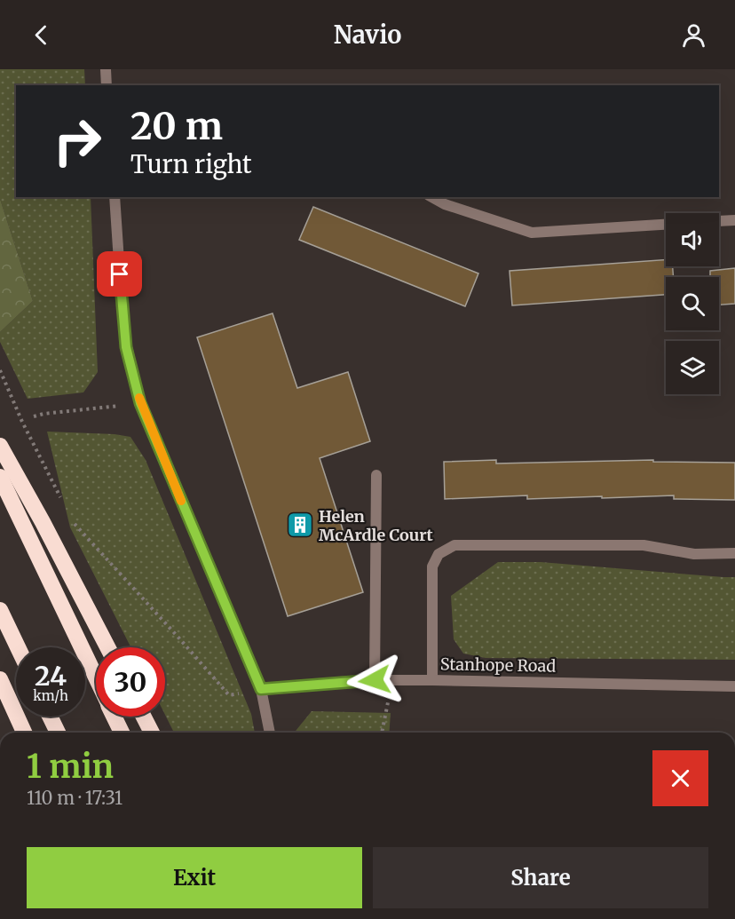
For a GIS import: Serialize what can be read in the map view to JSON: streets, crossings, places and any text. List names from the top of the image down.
{
  "streets": {
    "street": ["Stanhope Road"]
  },
  "places": {
    "building": ["Helen McArdle Court"]
  },
  "page": {
    "header": "Navio",
    "turn": ["20 m", "Turn right"],
    "speed": "24 km/h",
    "limit": "30",
    "heading": ["1 min", "110 m · 17:31"],
    "buttons": ["Exit", "Share"]
  }
}
